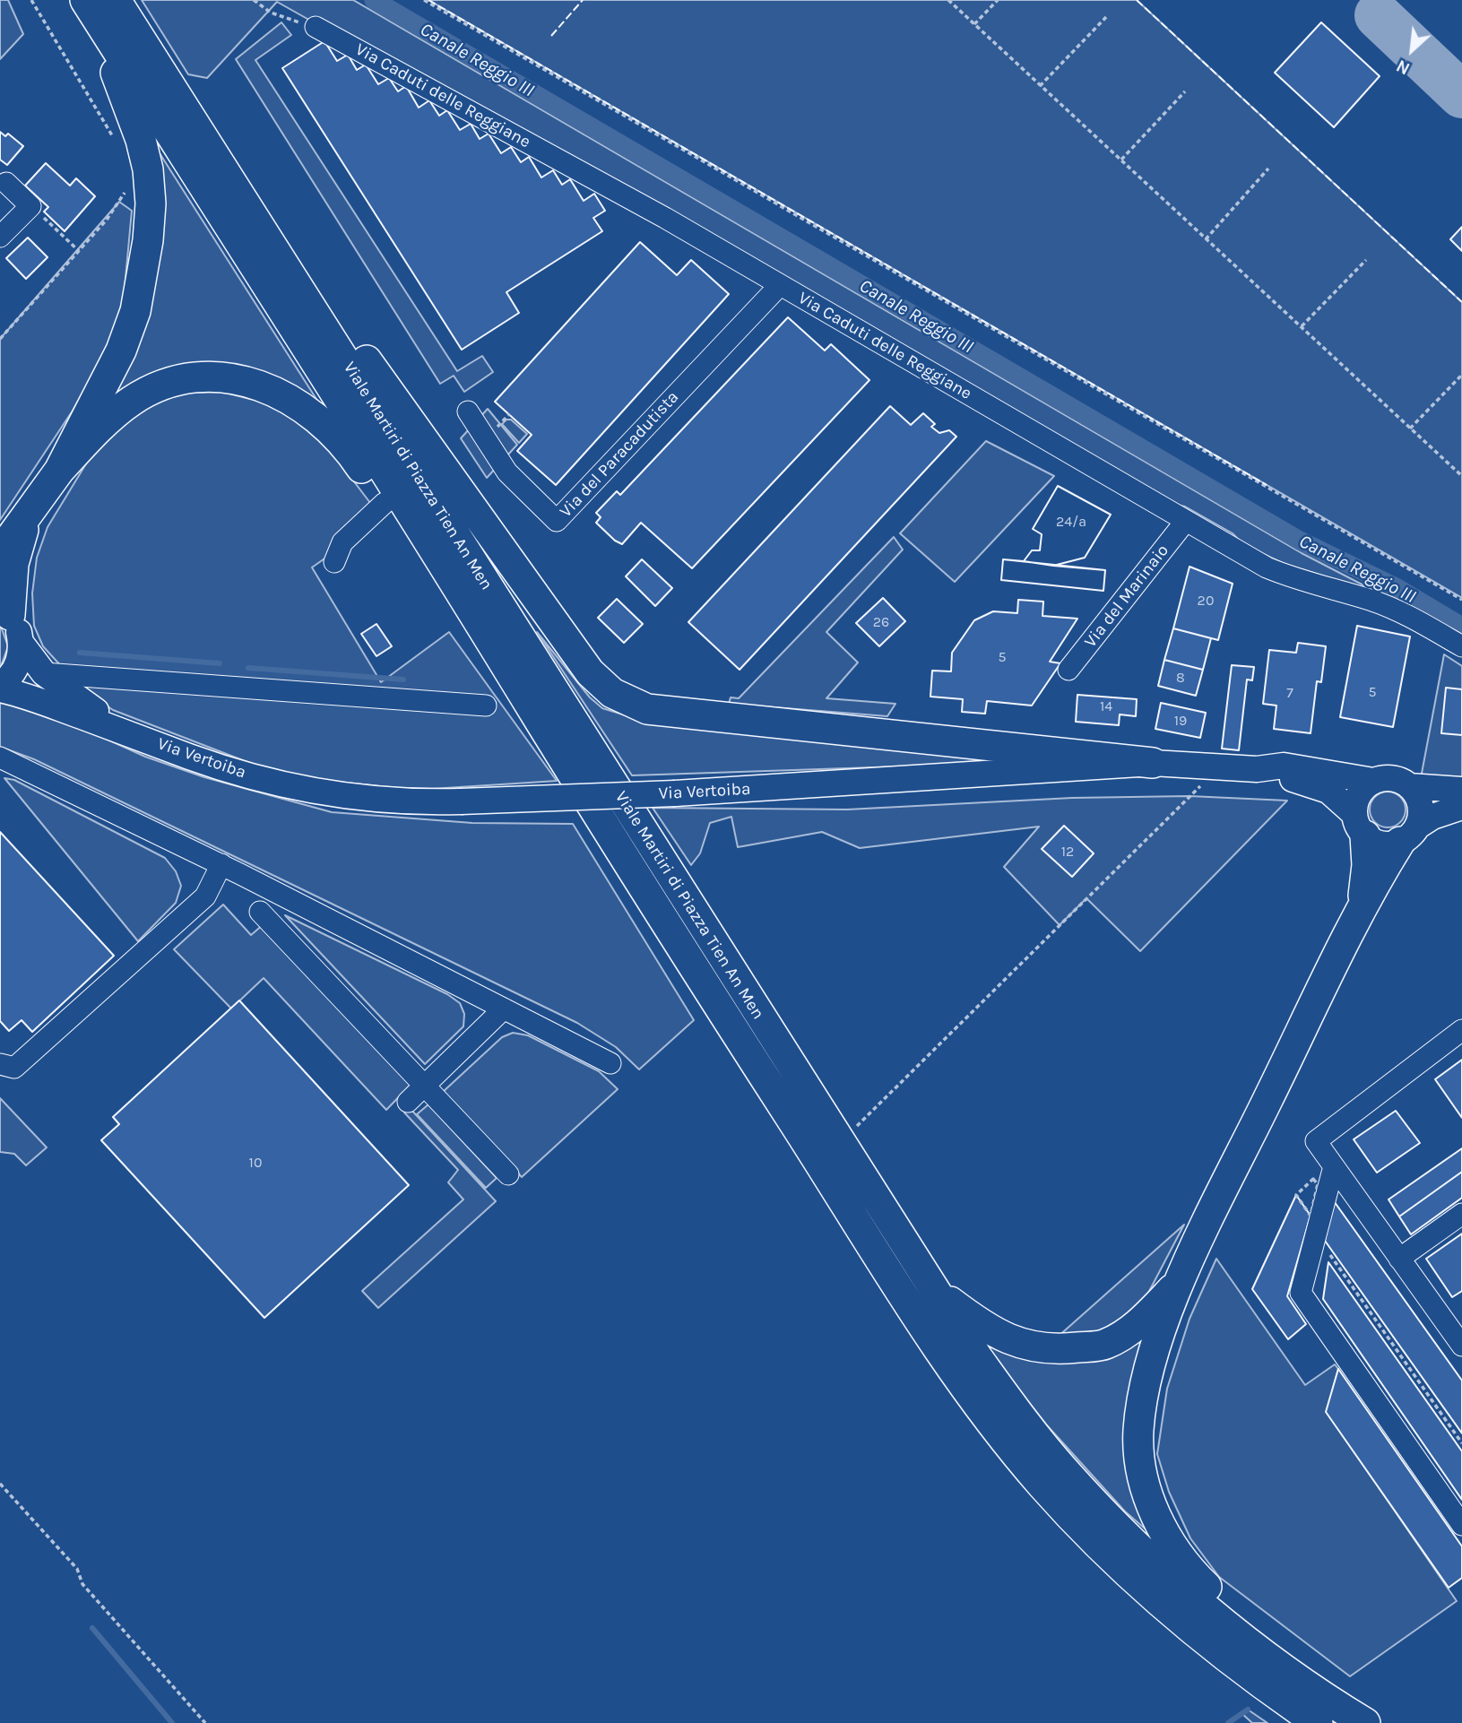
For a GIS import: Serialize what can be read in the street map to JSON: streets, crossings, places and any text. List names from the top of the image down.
{
  "streets": {
    "highway": ["Viale Martiri di Piazza Tien An Men"],
    "main road": ["Via Vertoiba"],
    "street": ["Via Caduti delle Reggiane", "Via del Paracadutista", "Via del Marinaio"]
  },
  "crossings": [
    ["Via Caduti delle Reggiane", "Via del Paracadutista"],
    ["Via Caduti delle Reggiane", "Via del Marinaio"]
  ],
  "water": ["Canale Reggio III"],
  "house_numbers": [
    "24/a",
    "20",
    "26",
    "5",
    "8",
    "5",
    "7",
    "14",
    "19",
    "12",
    "10"
  ],
  "north": "bottom left"
}
